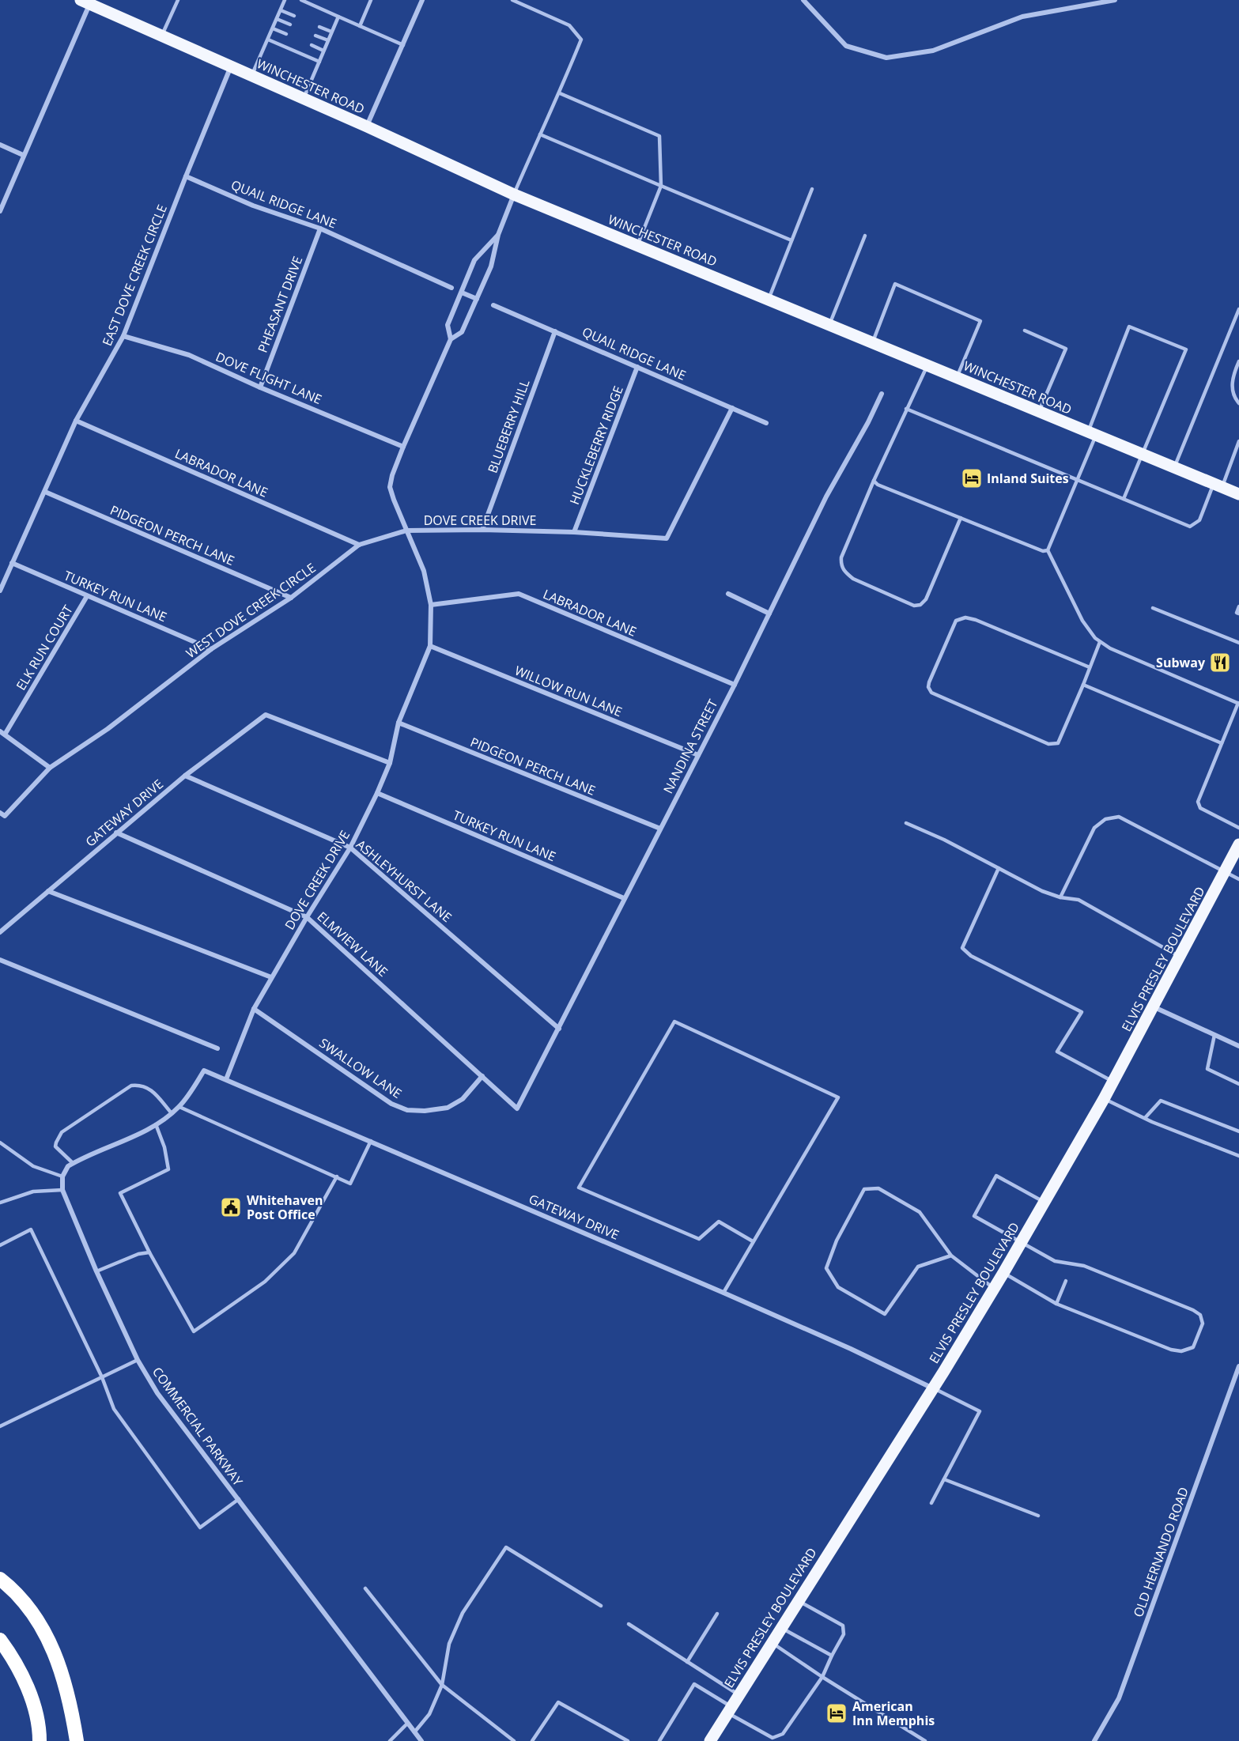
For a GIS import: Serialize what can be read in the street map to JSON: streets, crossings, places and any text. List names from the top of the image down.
{
  "streets": {
    "main road": ["WINCHESTER ROAD", "ELVIS PRESLEY BOULEVARD"],
    "street": [
      "QUAIL RIDGE LANE",
      "EAST DOVE CREEK CIRCLE",
      "PHEASANT DRIVE",
      "DOVE FLIGHT LANE",
      "BLUEBERRY HILL",
      "HUCKLEBERRY RIDGE",
      "LABRADOR LANE",
      "DOVE CREEK DRIVE",
      "PIDGEON PERCH LANE",
      "TURKEY RUN LANE",
      "WEST DOVE CREEK CIRCLE",
      "ELK RUN COURT",
      "WILLOW RUN LANE",
      "NANDINA STREET",
      "GATEWAY DRIVE",
      "ASHLEYHURST LANE",
      "ELMVIEW LANE",
      "SWALLOW LANE",
      "COMMERCIAL PARKWAY",
      "OLD HERNANDO ROAD"
    ]
  },
  "crossings": [
    ["WINCHESTER ROAD", "EAST DOVE CREEK CIRCLE"],
    ["QUAIL RIDGE LANE", "EAST DOVE CREEK CIRCLE"],
    ["QUAIL RIDGE LANE", "PHEASANT DRIVE"],
    ["QUAIL RIDGE LANE", "BLUEBERRY HILL"],
    ["QUAIL RIDGE LANE", "HUCKLEBERRY RIDGE"],
    ["QUAIL RIDGE LANE", "DOVE CREEK DRIVE"],
    ["EAST DOVE CREEK CIRCLE", "DOVE FLIGHT LANE"],
    ["EAST DOVE CREEK CIRCLE", "LABRADOR LANE"],
    ["EAST DOVE CREEK CIRCLE", "PIDGEON PERCH LANE"],
    ["EAST DOVE CREEK CIRCLE", "TURKEY RUN LANE"],
    ["PHEASANT DRIVE", "DOVE FLIGHT LANE"],
    ["BLUEBERRY HILL", "DOVE CREEK DRIVE"],
    ["HUCKLEBERRY RIDGE", "DOVE CREEK DRIVE"],
    ["LABRADOR LANE", "DOVE CREEK DRIVE"],
    ["LABRADOR LANE", "WEST DOVE CREEK CIRCLE"],
    ["LABRADOR LANE", "NANDINA STREET"],
    ["DOVE CREEK DRIVE", "PIDGEON PERCH LANE"],
    ["DOVE CREEK DRIVE", "TURKEY RUN LANE"],
    ["DOVE CREEK DRIVE", "WEST DOVE CREEK CIRCLE"],
    ["DOVE CREEK DRIVE", "WILLOW RUN LANE"],
    ["DOVE CREEK DRIVE", "GATEWAY DRIVE"],
    ["DOVE CREEK DRIVE", "ASHLEYHURST LANE"],
    ["DOVE CREEK DRIVE", "ELMVIEW LANE"],
    ["DOVE CREEK DRIVE", "SWALLOW LANE"],
    ["PIDGEON PERCH LANE", "WEST DOVE CREEK CIRCLE"],
    ["PIDGEON PERCH LANE", "NANDINA STREET"],
    ["TURKEY RUN LANE", "WEST DOVE CREEK CIRCLE"],
    ["TURKEY RUN LANE", "ELK RUN COURT"],
    ["TURKEY RUN LANE", "NANDINA STREET"],
    ["WEST DOVE CREEK CIRCLE", "ELK RUN COURT"],
    ["WILLOW RUN LANE", "NANDINA STREET"],
    ["NANDINA STREET", "ASHLEYHURST LANE"],
    ["NANDINA STREET", "ELMVIEW LANE"],
    ["GATEWAY DRIVE", "ASHLEYHURST LANE"],
    ["GATEWAY DRIVE", "ELMVIEW LANE"],
    ["GATEWAY DRIVE", "ELVIS PRESLEY BOULEVARD"],
    ["ELMVIEW LANE", "SWALLOW LANE"]
  ],
  "places": {
    "hotel": ["Inland Suites", "American Inn Memphis"],
    "restaurant": ["Subway"],
    "public building": ["Whitehaven Post Office"]
  }
}
